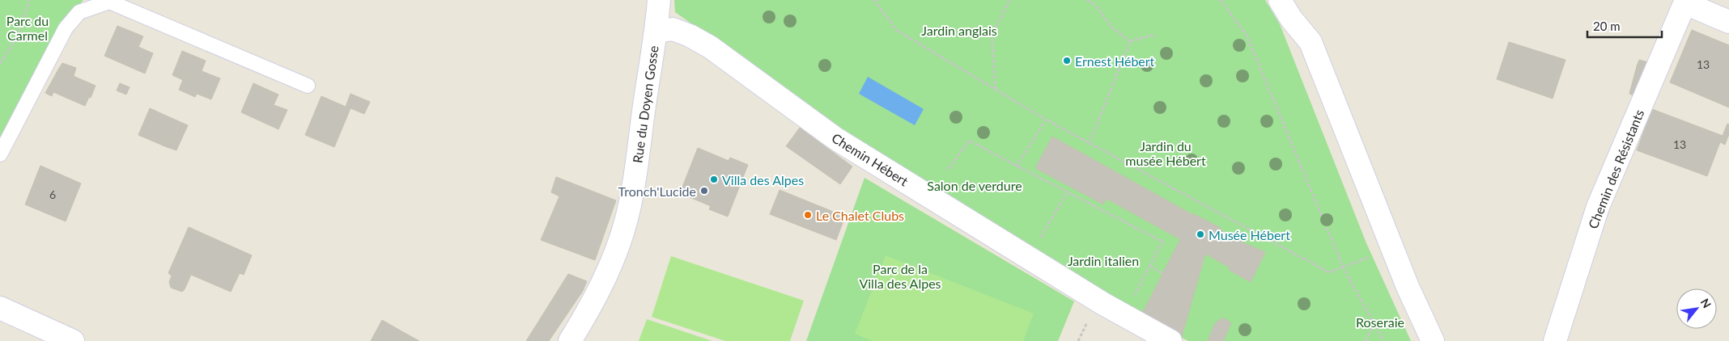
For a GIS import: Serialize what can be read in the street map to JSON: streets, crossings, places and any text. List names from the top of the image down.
{
  "streets": {
    "street": ["Rue du Doyen Gosse", "Chemin Hébert", "Chemin des Résistants"]
  },
  "crossings": [
    ["Rue du Doyen Gosse", "Chemin Hébert"]
  ],
  "parks": [
    "Parc du Carmel",
    "Jardin anglais",
    "Jardin du musée Hébert",
    "Salon de verdure",
    "Jardin italien",
    "Parc de la Villa des Alpes",
    "Roseraie"
  ],
  "places": [
    "Ernest Hébert",
    "Villa des Alpes",
    "Tronch'Lucide",
    "Le Chalet Clubs",
    "Musée Hébert"
  ],
  "house_numbers": ["13", "13", "6"],
  "scale_bar": "20 m",
  "north": "top right"
}
